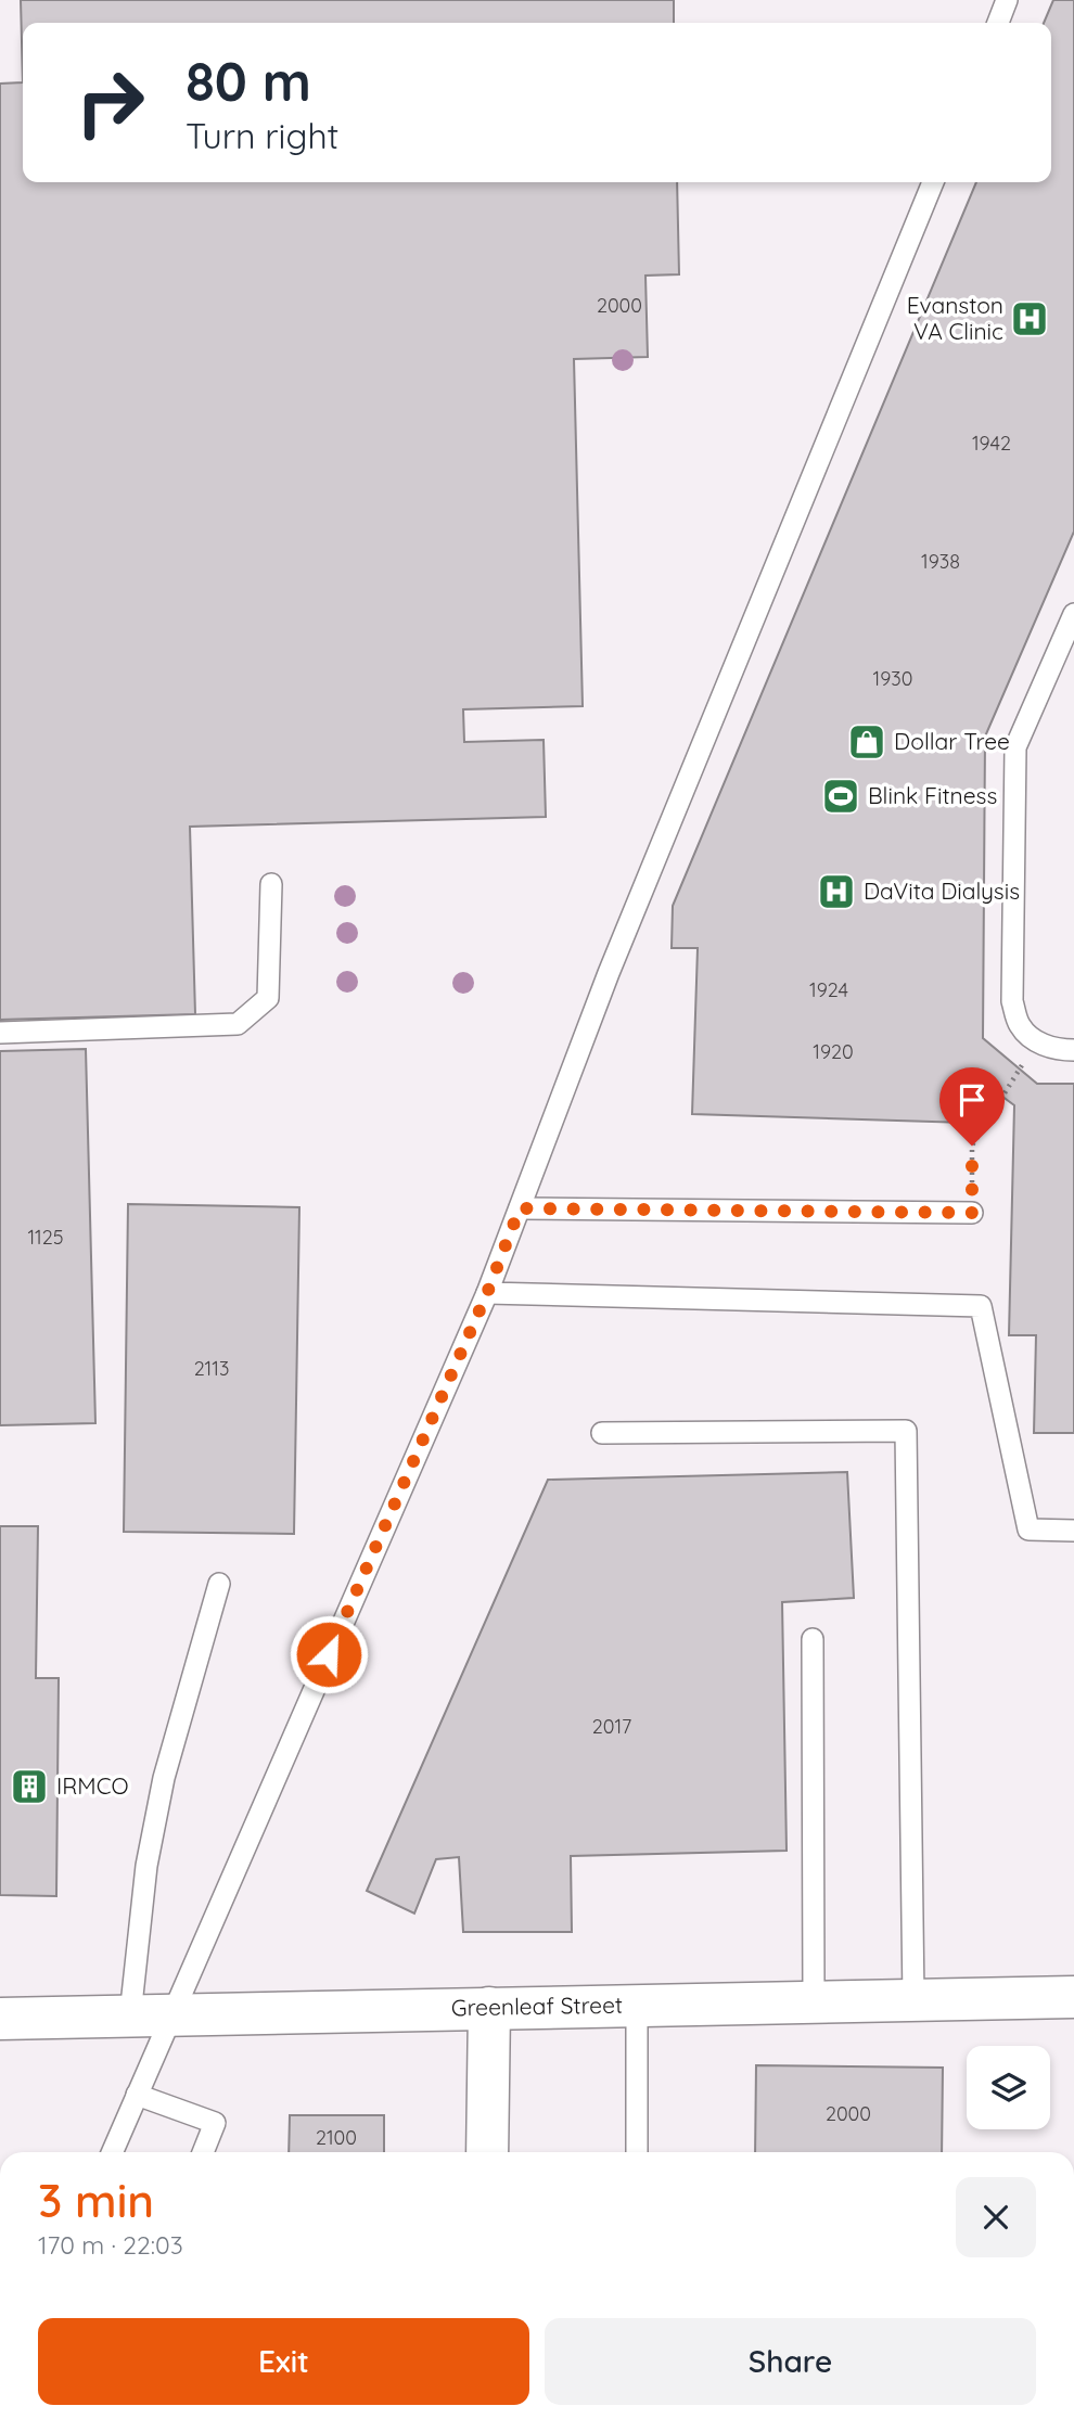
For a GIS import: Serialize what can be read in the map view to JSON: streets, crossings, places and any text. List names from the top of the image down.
{
  "streets": {
    "street": ["Greenleaf Street"]
  },
  "places": {
    "hospital": ["Evanston VA Clinic", "DaVita Dialysis"],
    "shop": ["Dollar Tree"],
    "sports": ["Blink Fitness"],
    "building": ["IRMCO"]
  },
  "house_numbers": [
    "2000",
    "1942",
    "1938",
    "1930",
    "1924",
    "1920",
    "1125",
    "2113",
    "2017",
    "2000",
    "2100"
  ],
  "page": {
    "turn": ["80 m", "Turn right"],
    "heading": ["3 min", "170 m · 22:03"],
    "buttons": ["Exit", "Share"]
  }
}
